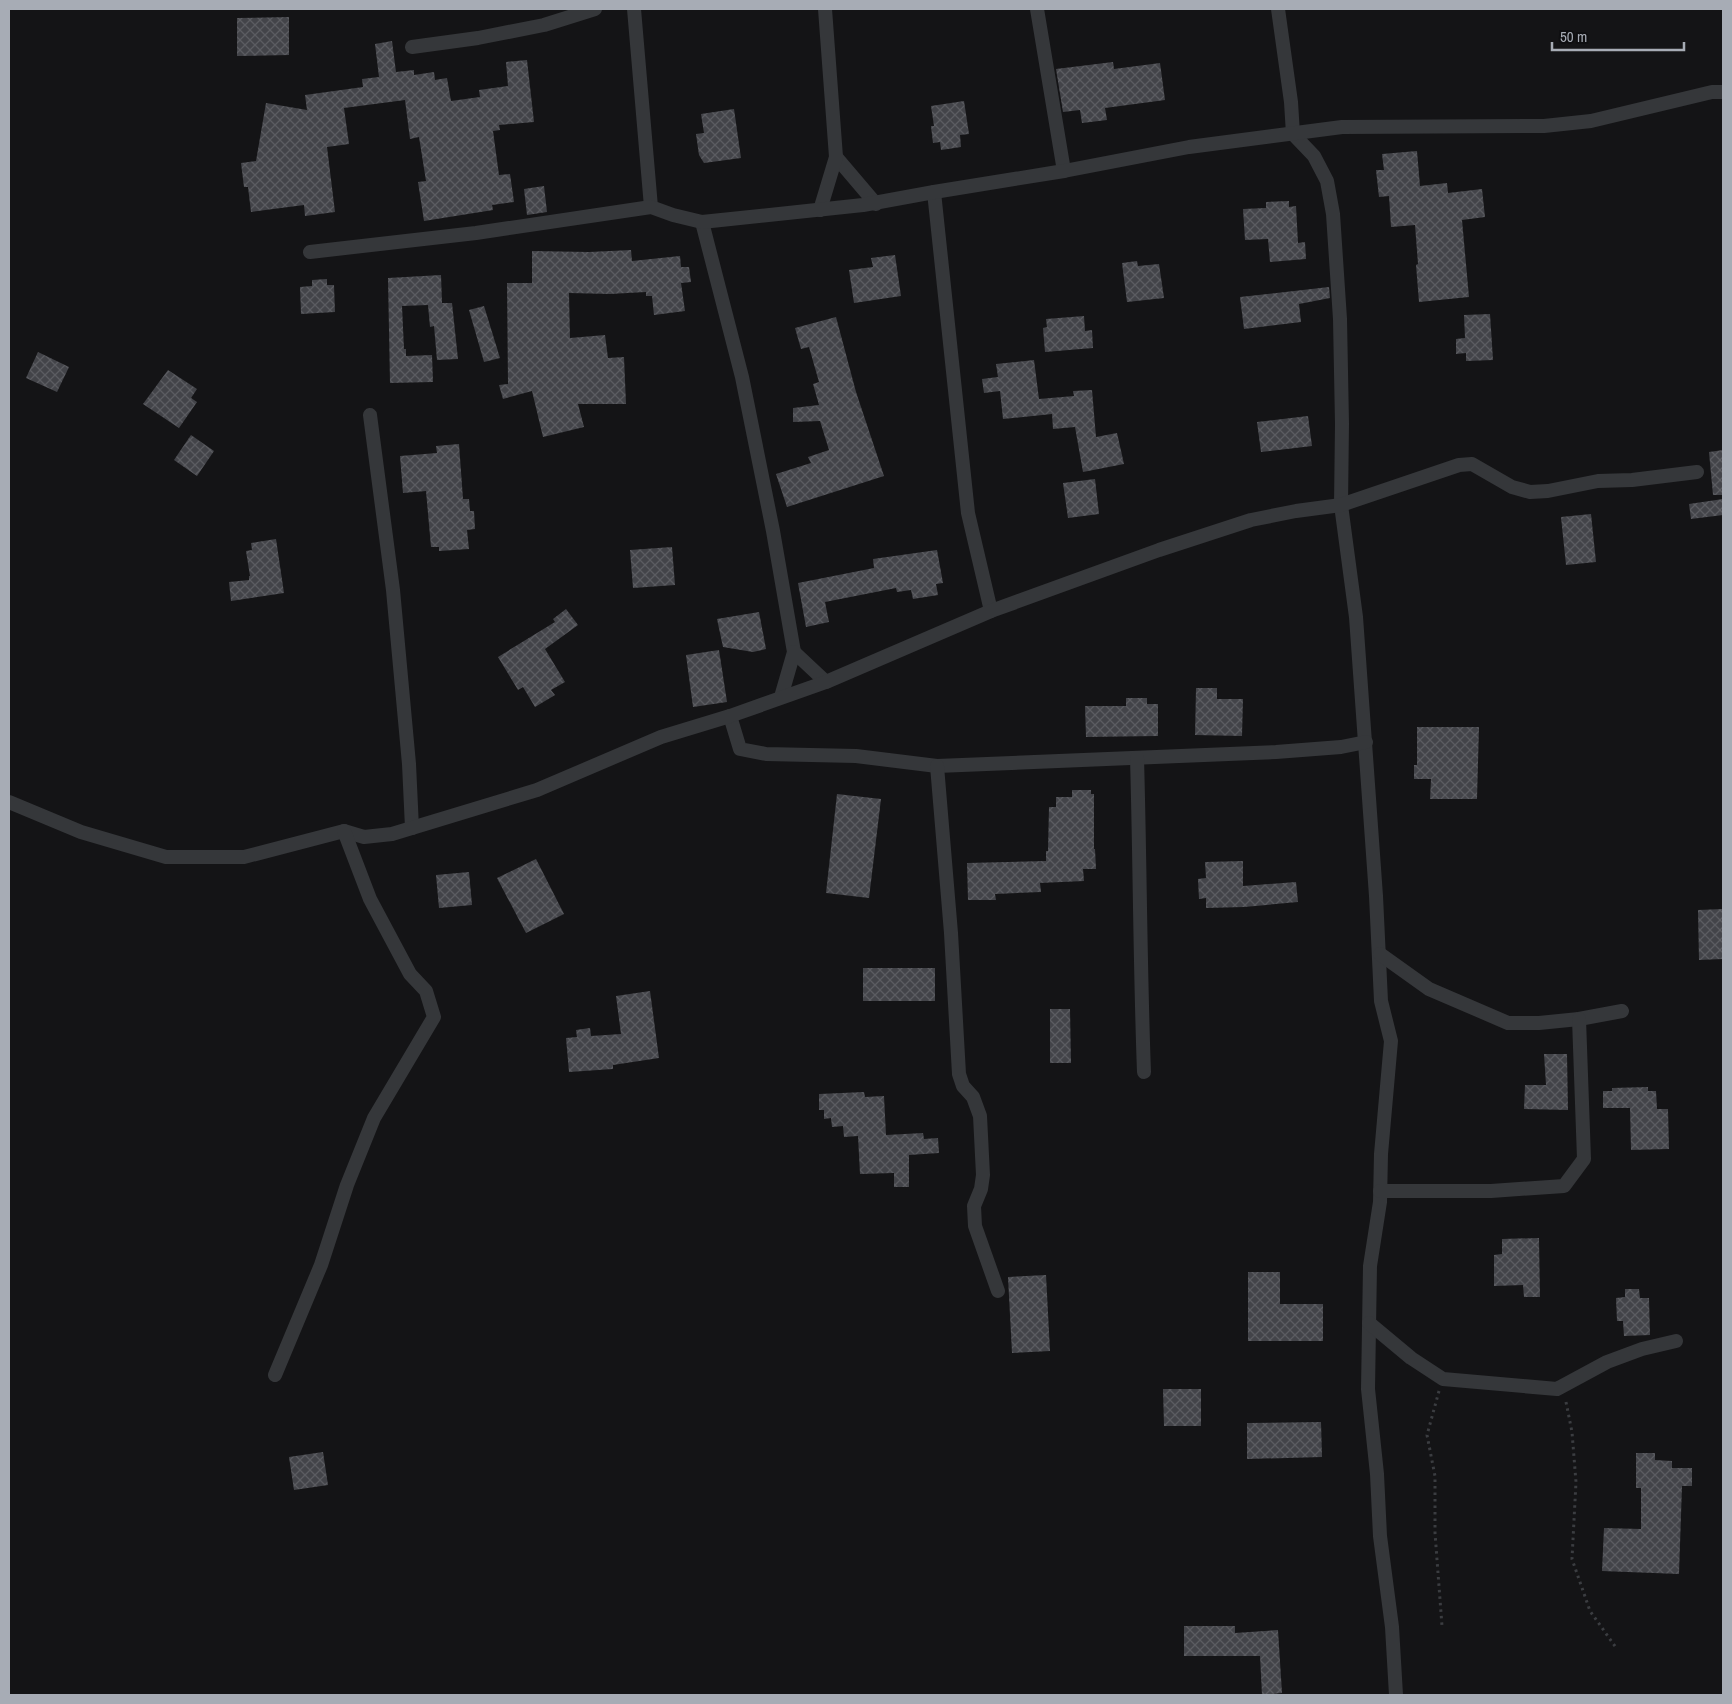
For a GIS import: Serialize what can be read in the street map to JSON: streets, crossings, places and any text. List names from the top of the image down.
{
  "scale_bar": "50 m"
}
